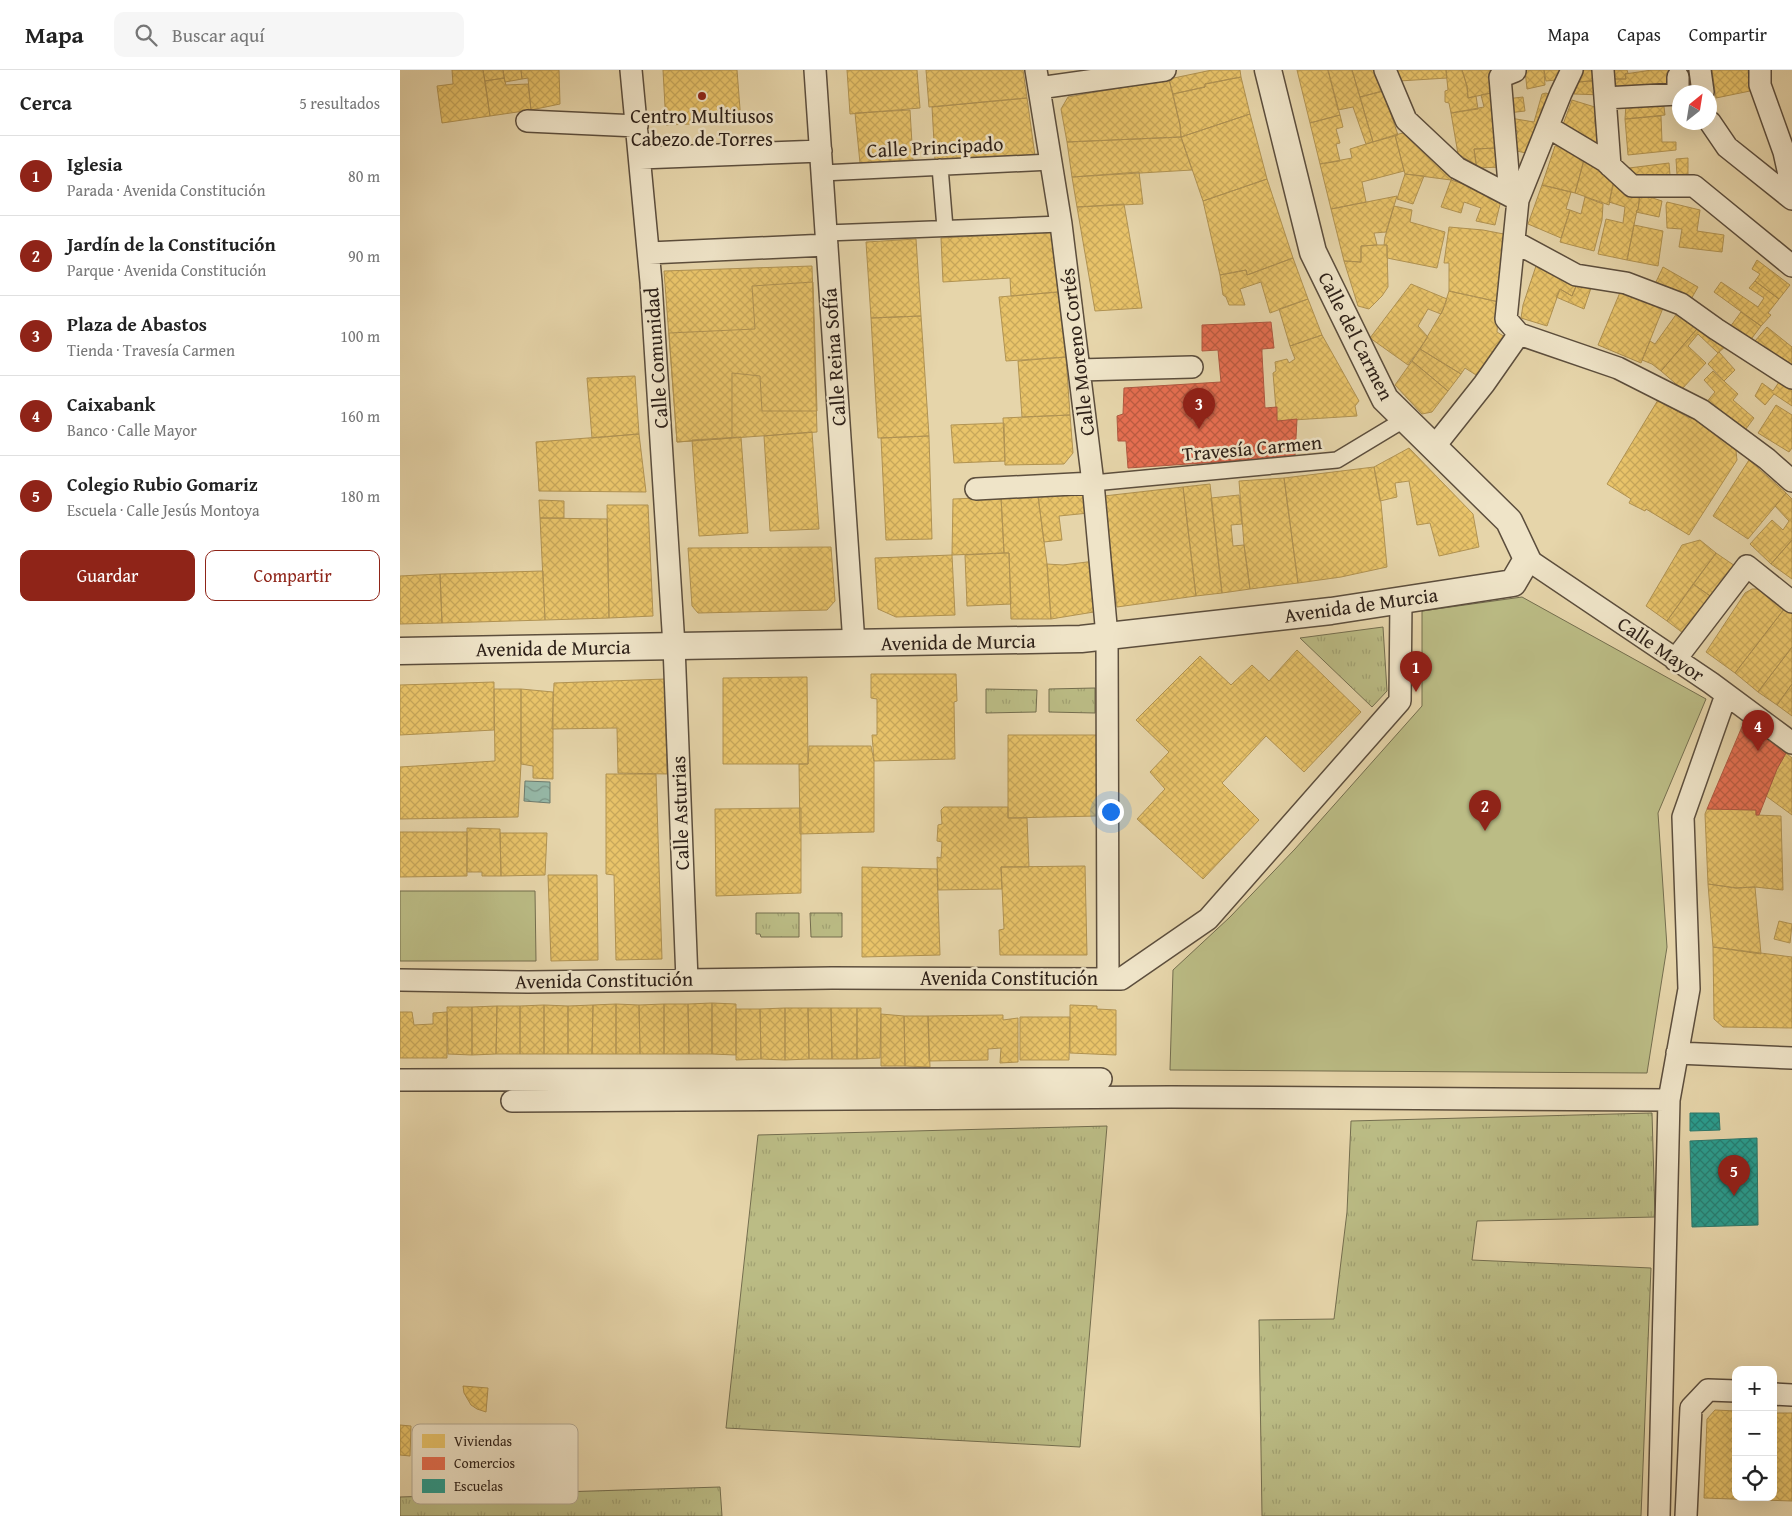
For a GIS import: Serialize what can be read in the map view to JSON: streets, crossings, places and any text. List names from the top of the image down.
{
  "streets": {
    "street": [
      "Calle Principado",
      "Calle del Carmen",
      "Calle Moreno Cortés",
      "Calle Reina Sofía",
      "Calle Comunidad",
      "Travesía Carmen",
      "Avenida de Murcia",
      "Calle Mayor",
      "Calle Asturias",
      "Avenida Constitución"
    ]
  },
  "crossings": [
    ["Calle Principado", "Calle Moreno Cortés"],
    ["Calle Principado", "Calle Reina Sofía"],
    ["Calle del Carmen", "Travesía Carmen"],
    ["Calle del Carmen", "Avenida de Murcia"],
    ["Calle del Carmen", "Calle Mayor"],
    ["Calle Moreno Cortés", "Travesía Carmen"],
    ["Calle Moreno Cortés", "Avenida de Murcia"],
    ["Calle Moreno Cortés", "Avenida Constitución"],
    ["Calle Reina Sofía", "Avenida de Murcia"],
    ["Calle Comunidad", "Avenida de Murcia"],
    ["Calle Comunidad", "Calle Asturias"],
    ["Avenida de Murcia", "Calle Mayor"],
    ["Avenida de Murcia", "Calle Asturias"],
    ["Avenida de Murcia", "Avenida Constitución"],
    ["Calle Asturias", "Avenida Constitución"]
  ],
  "places": ["Centro Multiusos Cabezo de Torres"],
  "legend": ["Viviendas", "Comercios", "Escuelas"],
  "north": "top right",
  "page": {
    "header": "Mapa",
    "search": "Buscar aquí",
    "nav": ["Mapa", "Capas", "Compartir"],
    "heading": ["Cerca", "5 resultados"],
    "list": [
      {
        "mark": "1",
        "name": "Iglesia",
        "note": "Parada · Avenida Constitución",
        "value": "80 m"
      },
      {
        "mark": "2",
        "name": "Jardín de la Constitución",
        "note": "Parque · Avenida Constitución",
        "value": "90 m"
      },
      {
        "mark": "3",
        "name": "Plaza de Abastos",
        "note": "Tienda · Travesía Carmen",
        "value": "100 m"
      },
      {
        "mark": "4",
        "name": "Caixabank",
        "note": "Banco · Calle Mayor",
        "value": "160 m"
      },
      {
        "mark": "5",
        "name": "Colegio Rubio Gomariz",
        "note": "Escuela · Calle Jesús Montoya",
        "value": "180 m"
      }
    ],
    "pins": [
      "3",
      "1",
      "4",
      "2",
      "5"
    ],
    "buttons": ["Guardar", "Compartir"],
    "map_buttons": ["+", "−"]
  }
}
